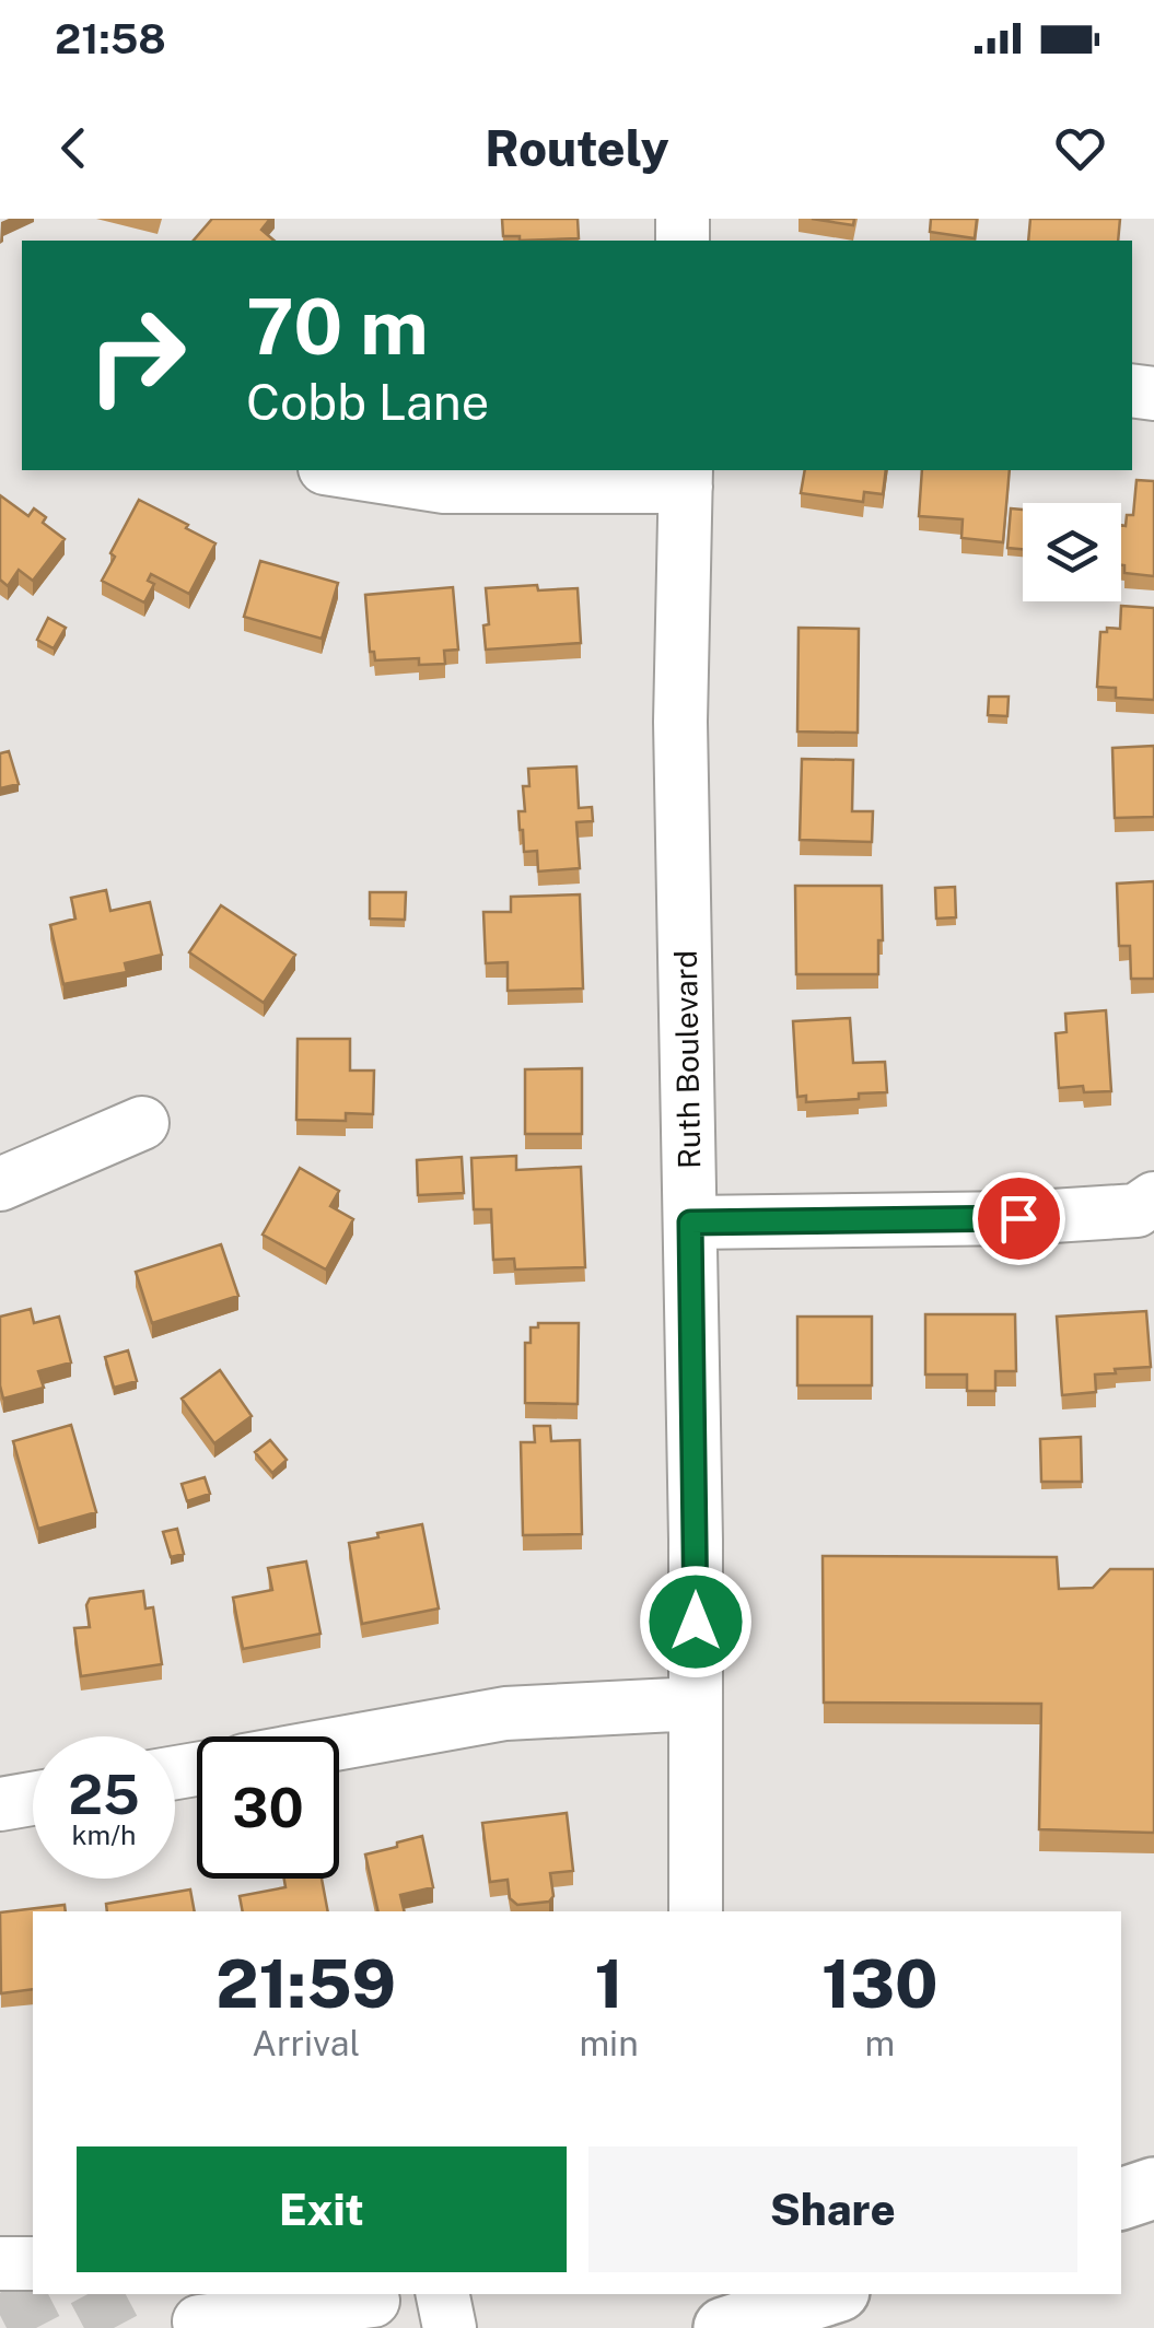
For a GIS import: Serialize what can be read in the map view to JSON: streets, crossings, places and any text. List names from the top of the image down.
{
  "streets": {
    "street": ["Ruth Boulevard"]
  },
  "page": {
    "status": "21:58",
    "header": "Routely",
    "turn": ["70 m", "Cobb Lane"],
    "speed": "25 km/h",
    "limit": "30",
    "eta": [
      "21:59",
      "Arrival",
      "1",
      "min",
      "130",
      "m"
    ],
    "buttons": ["Exit", "Share"]
  }
}
